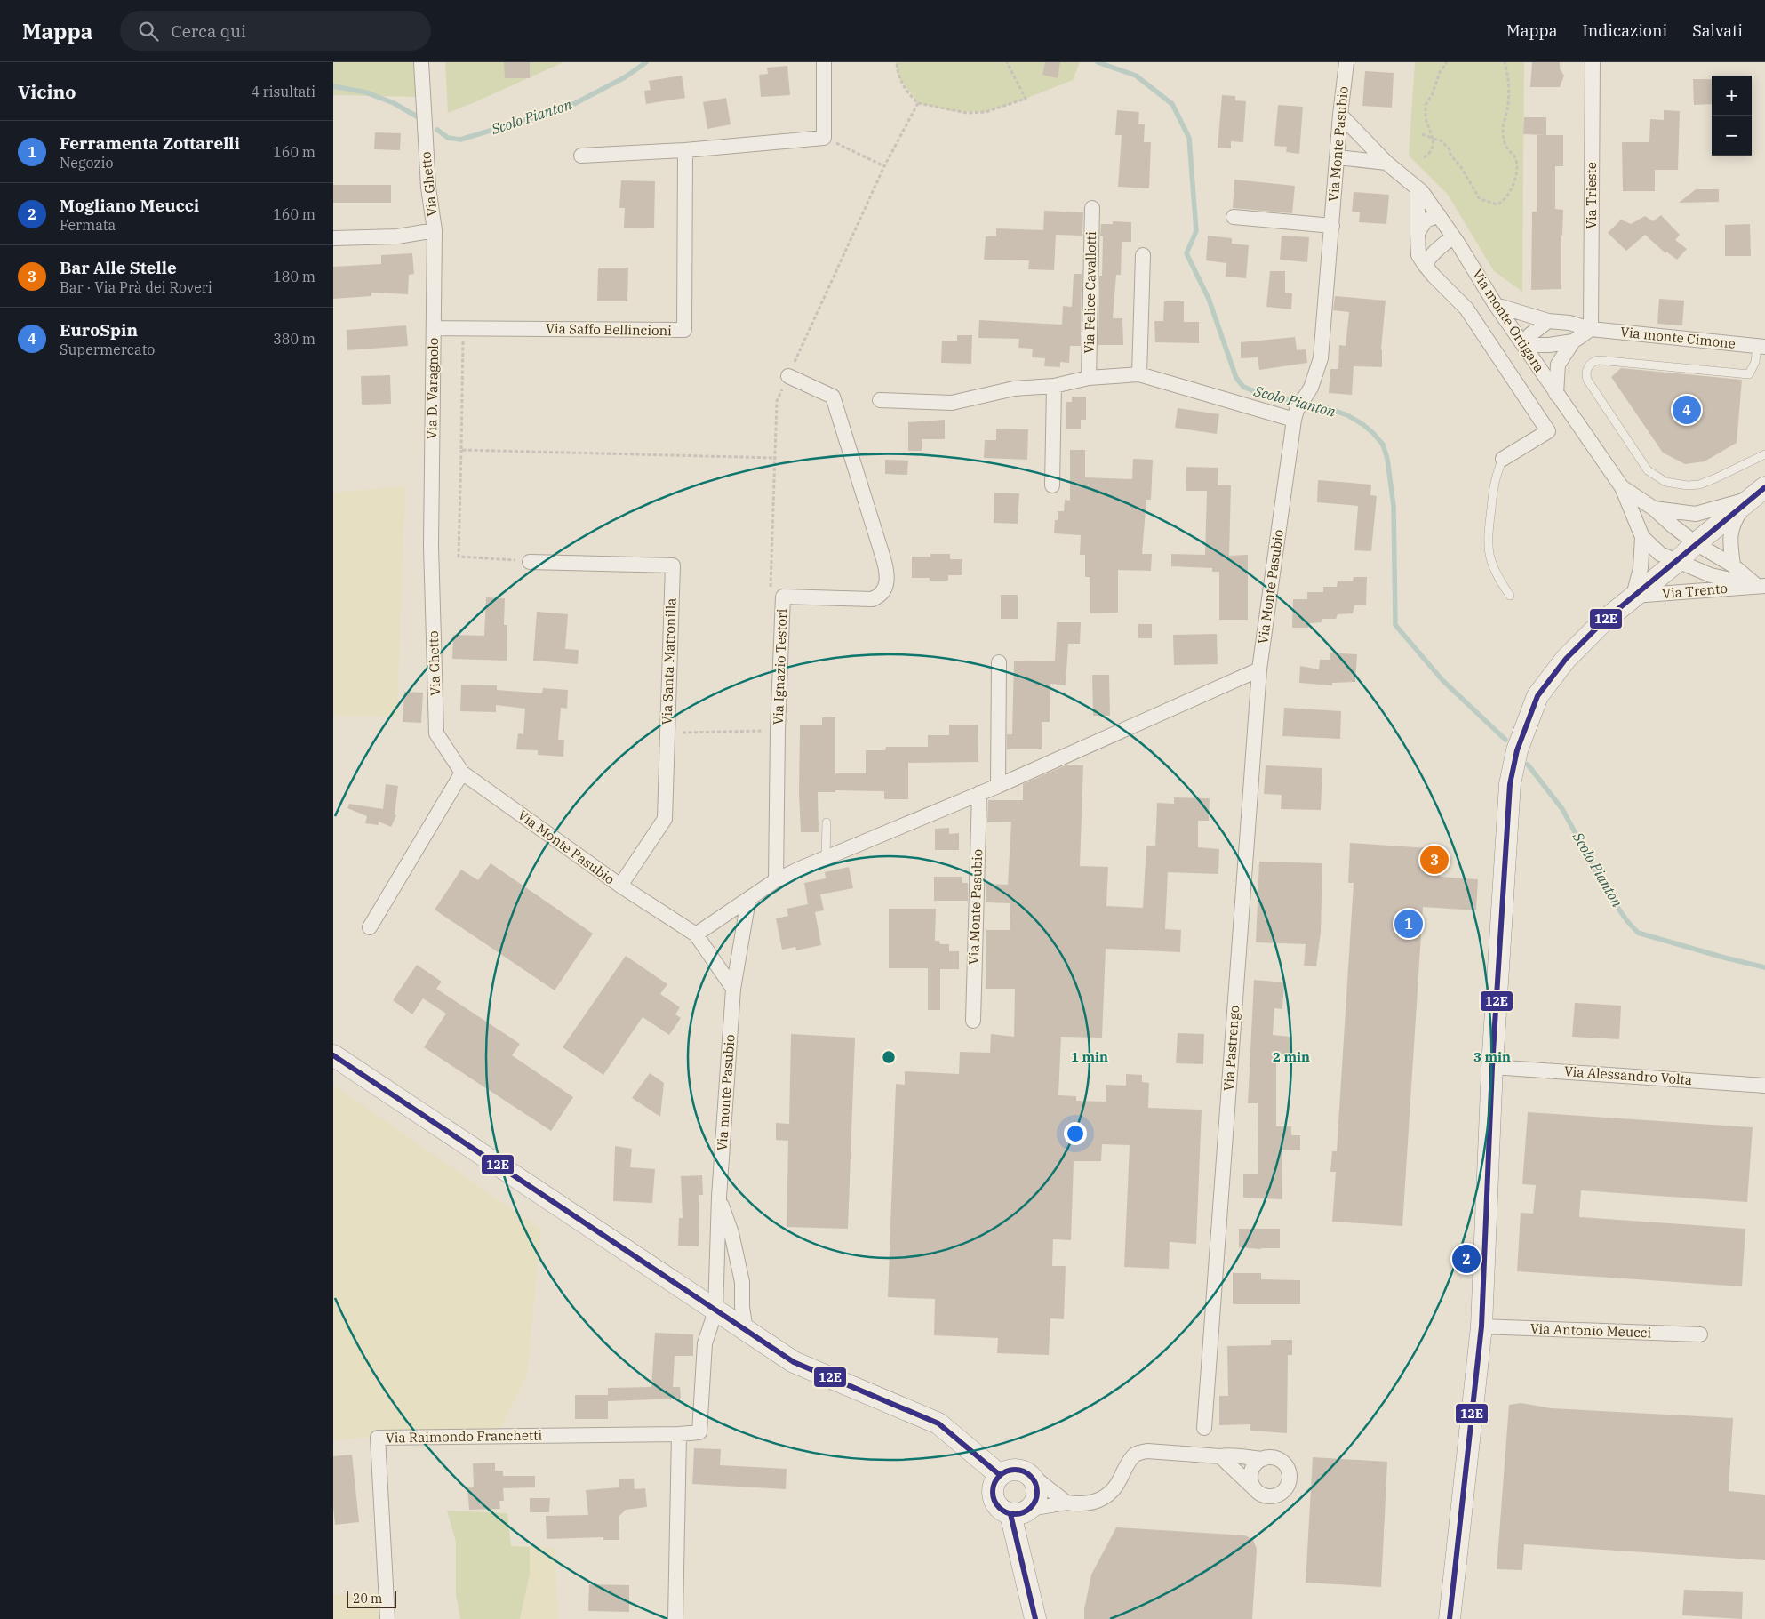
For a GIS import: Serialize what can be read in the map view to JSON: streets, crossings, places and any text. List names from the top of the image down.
{
  "streets": {
    "street": [
      "Via Monte Pasubio",
      "Via Ghetto",
      "Via Trieste",
      "Via Felice Cavallotti",
      "Via monte Ortigara",
      "Via Saffo Bellincioni",
      "Via monte Cimone",
      "Via D. Varagnolo",
      "Via Trento",
      "Via Santa Matronilla",
      "Via Ignazio Testori",
      "Via Pastrengo",
      "Via Alessandro Volta",
      "Via monte Pasubio",
      "Via Antonio Meucci",
      "Via Raimondo Franchetti"
    ]
  },
  "crossings": [
    ["Via Monte Pasubio", "Via Ghetto"],
    ["Via Monte Pasubio", "Via monte Ortigara"],
    ["Via Monte Pasubio", "Via Santa Matronilla"],
    ["Via Monte Pasubio", "Via Pastrengo"],
    ["Via Ghetto", "Via D. Varagnolo"],
    ["Via Trieste", "Via monte Cimone"],
    ["Via monte Ortigara", "Via monte Cimone"],
    ["Via monte Ortigara", "Via Trento"],
    ["Via Saffo Bellincioni", "Via D. Varagnolo"],
    ["Via monte Pasubio", "Via Raimondo Franchetti"]
  ],
  "water": ["Scolo Pianton"],
  "lines": ["transit line 12E"],
  "scale_bar": "20 m",
  "page": {
    "header": "Mappa",
    "search": "Cerca qui",
    "nav": ["Mappa", "Indicazioni", "Salvati"],
    "heading": ["Vicino", "4 risultati"],
    "map_buttons": ["+", "−"],
    "list": [
      {
        "mark": "1",
        "name": "Ferramenta Zottarelli",
        "note": "Negozio",
        "value": "160 m"
      },
      {
        "mark": "2",
        "name": "Mogliano Meucci",
        "note": "Fermata",
        "value": "160 m"
      },
      {
        "mark": "3",
        "name": "Bar Alle Stelle",
        "note": "Bar · Via Prà dei Roveri",
        "value": "180 m"
      },
      {
        "mark": "4",
        "name": "EuroSpin",
        "note": "Supermercato",
        "value": "380 m"
      }
    ],
    "pins": [
      "4",
      "3",
      "1",
      "2"
    ],
    "scale": "20 m"
  },
  "rings": ["1 min", "2 min", "3 min"]
}
